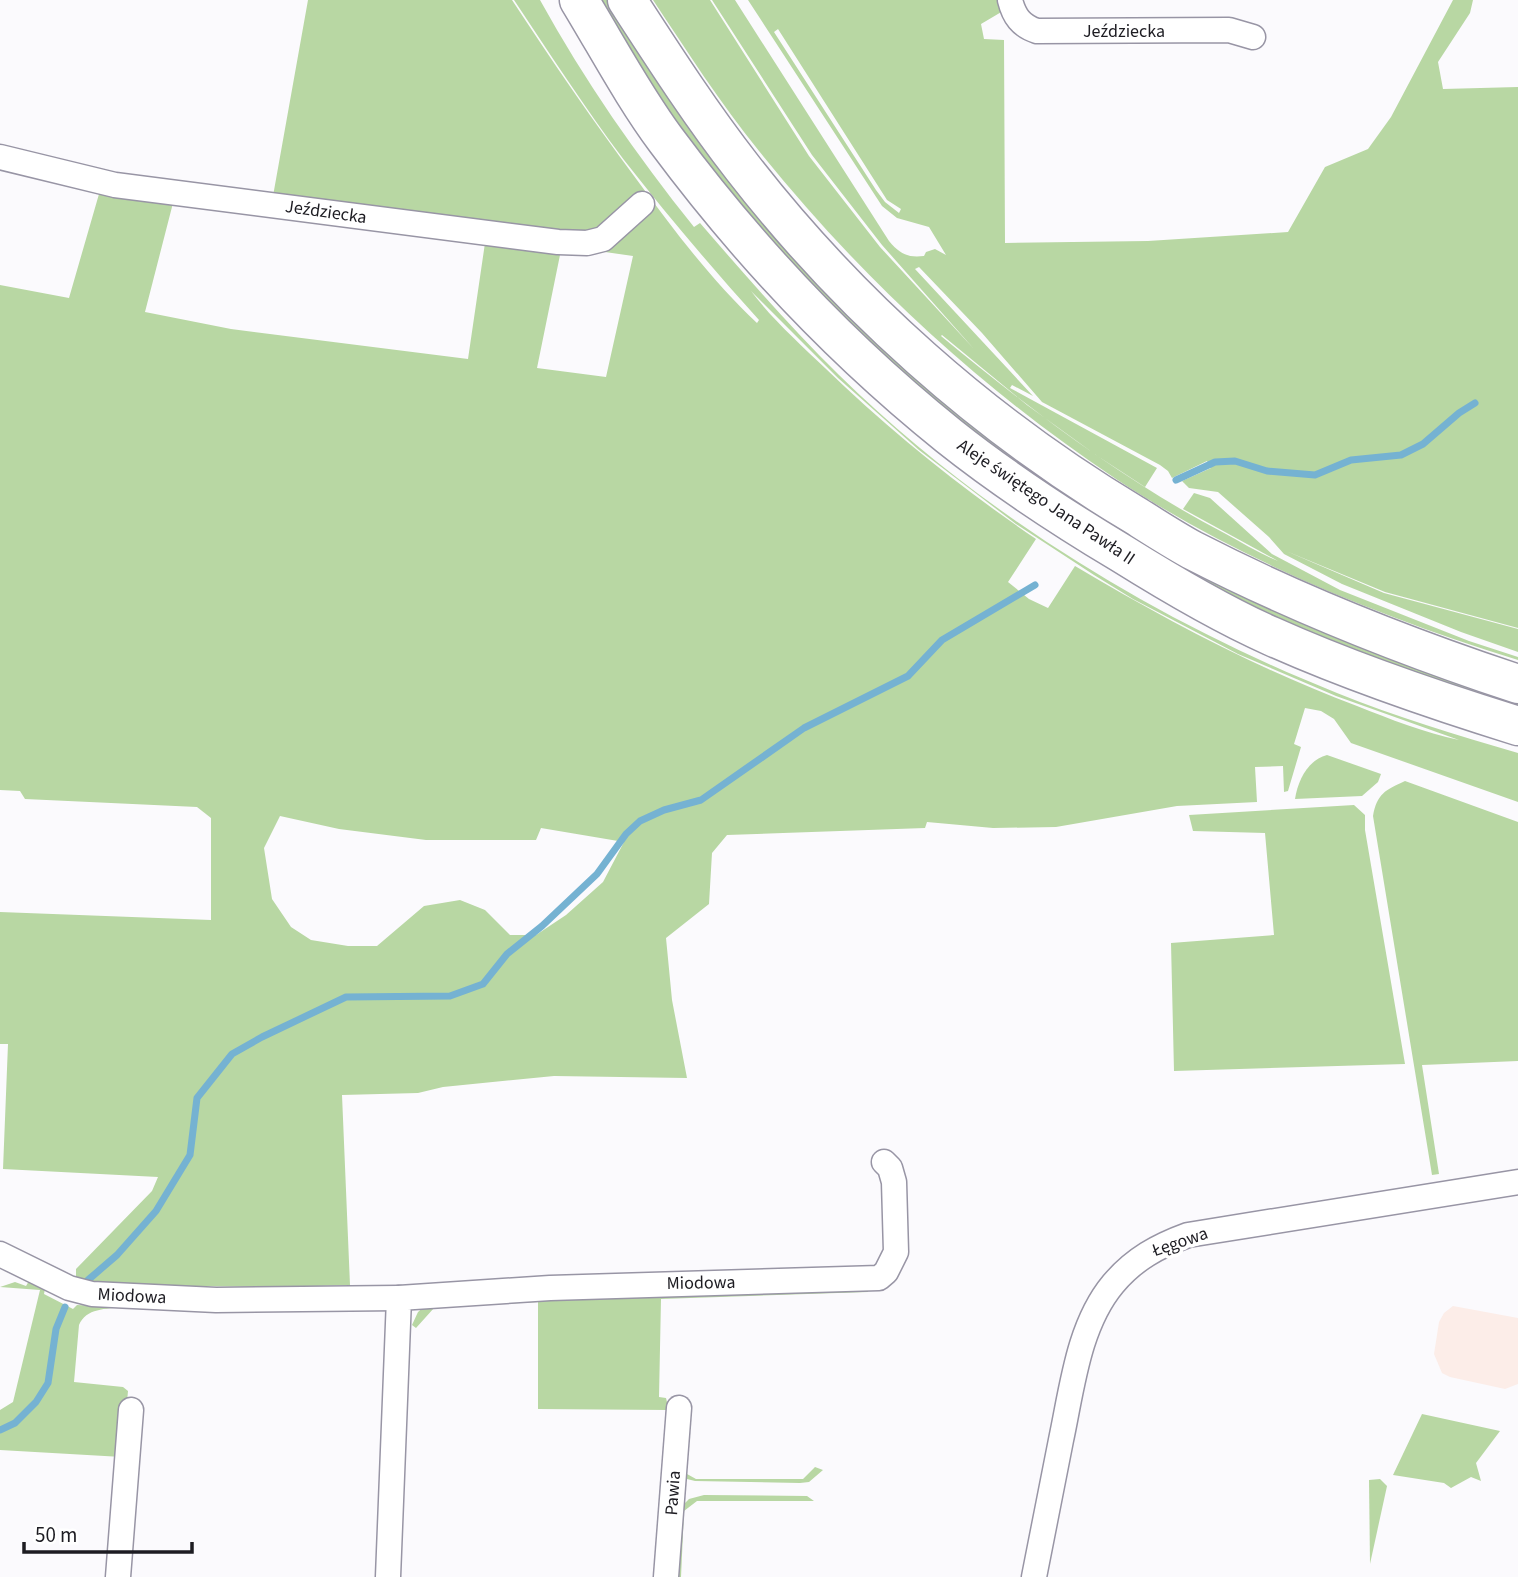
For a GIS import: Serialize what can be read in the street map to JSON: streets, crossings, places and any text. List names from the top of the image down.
{
  "streets": {
    "highway": ["Aleje świętego Jana Pawła II"],
    "street": [
      "Jeździecka",
      "Łęgowa",
      "Miodowa",
      "Pawia"
    ]
  },
  "scale_bar": "50 m"
}
